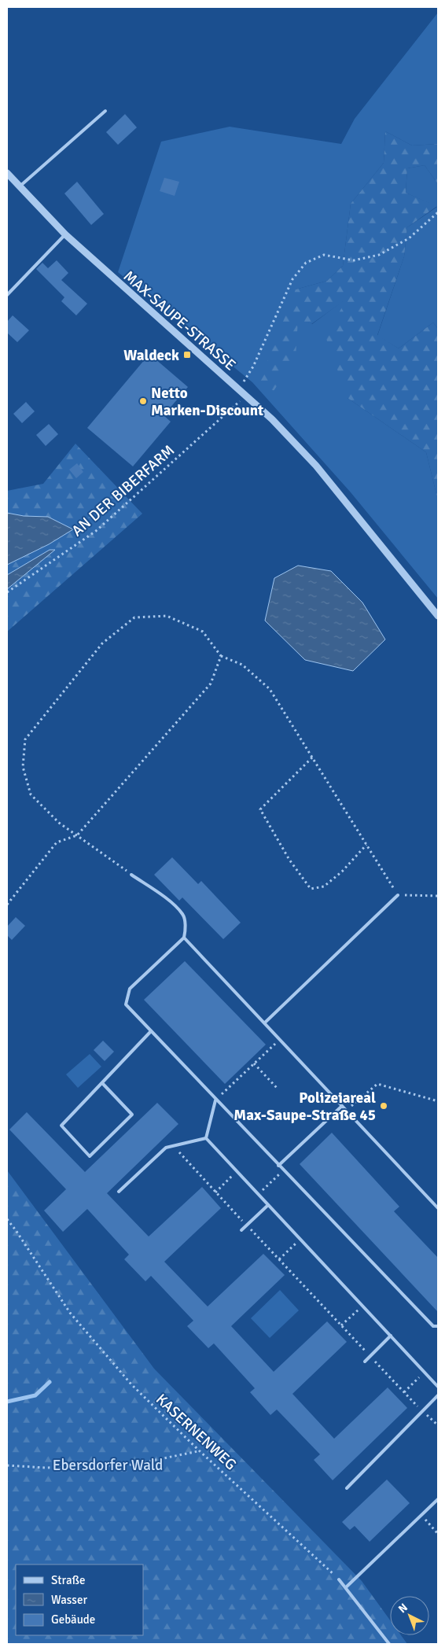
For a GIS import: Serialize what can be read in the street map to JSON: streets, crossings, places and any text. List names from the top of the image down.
{
  "streets": {
    "street": ["MAX-SAUPE-STRASSE"],
    "path": ["AN DER BIBERFARM", "KASERNENWEG"]
  },
  "crossings": [
    ["MAX-SAUPE-STRASSE", "AN DER BIBERFARM"]
  ],
  "parks": ["Ebersdorfer Wald"],
  "places": {
    "transit": ["Waldeck"],
    "other": ["Netto Marken-Discount", "Polizeiareal Max-Saupe-Straße 45"]
  },
  "legend": ["Straße", "Wasser", "Gebäude"],
  "north": "top left"
}
